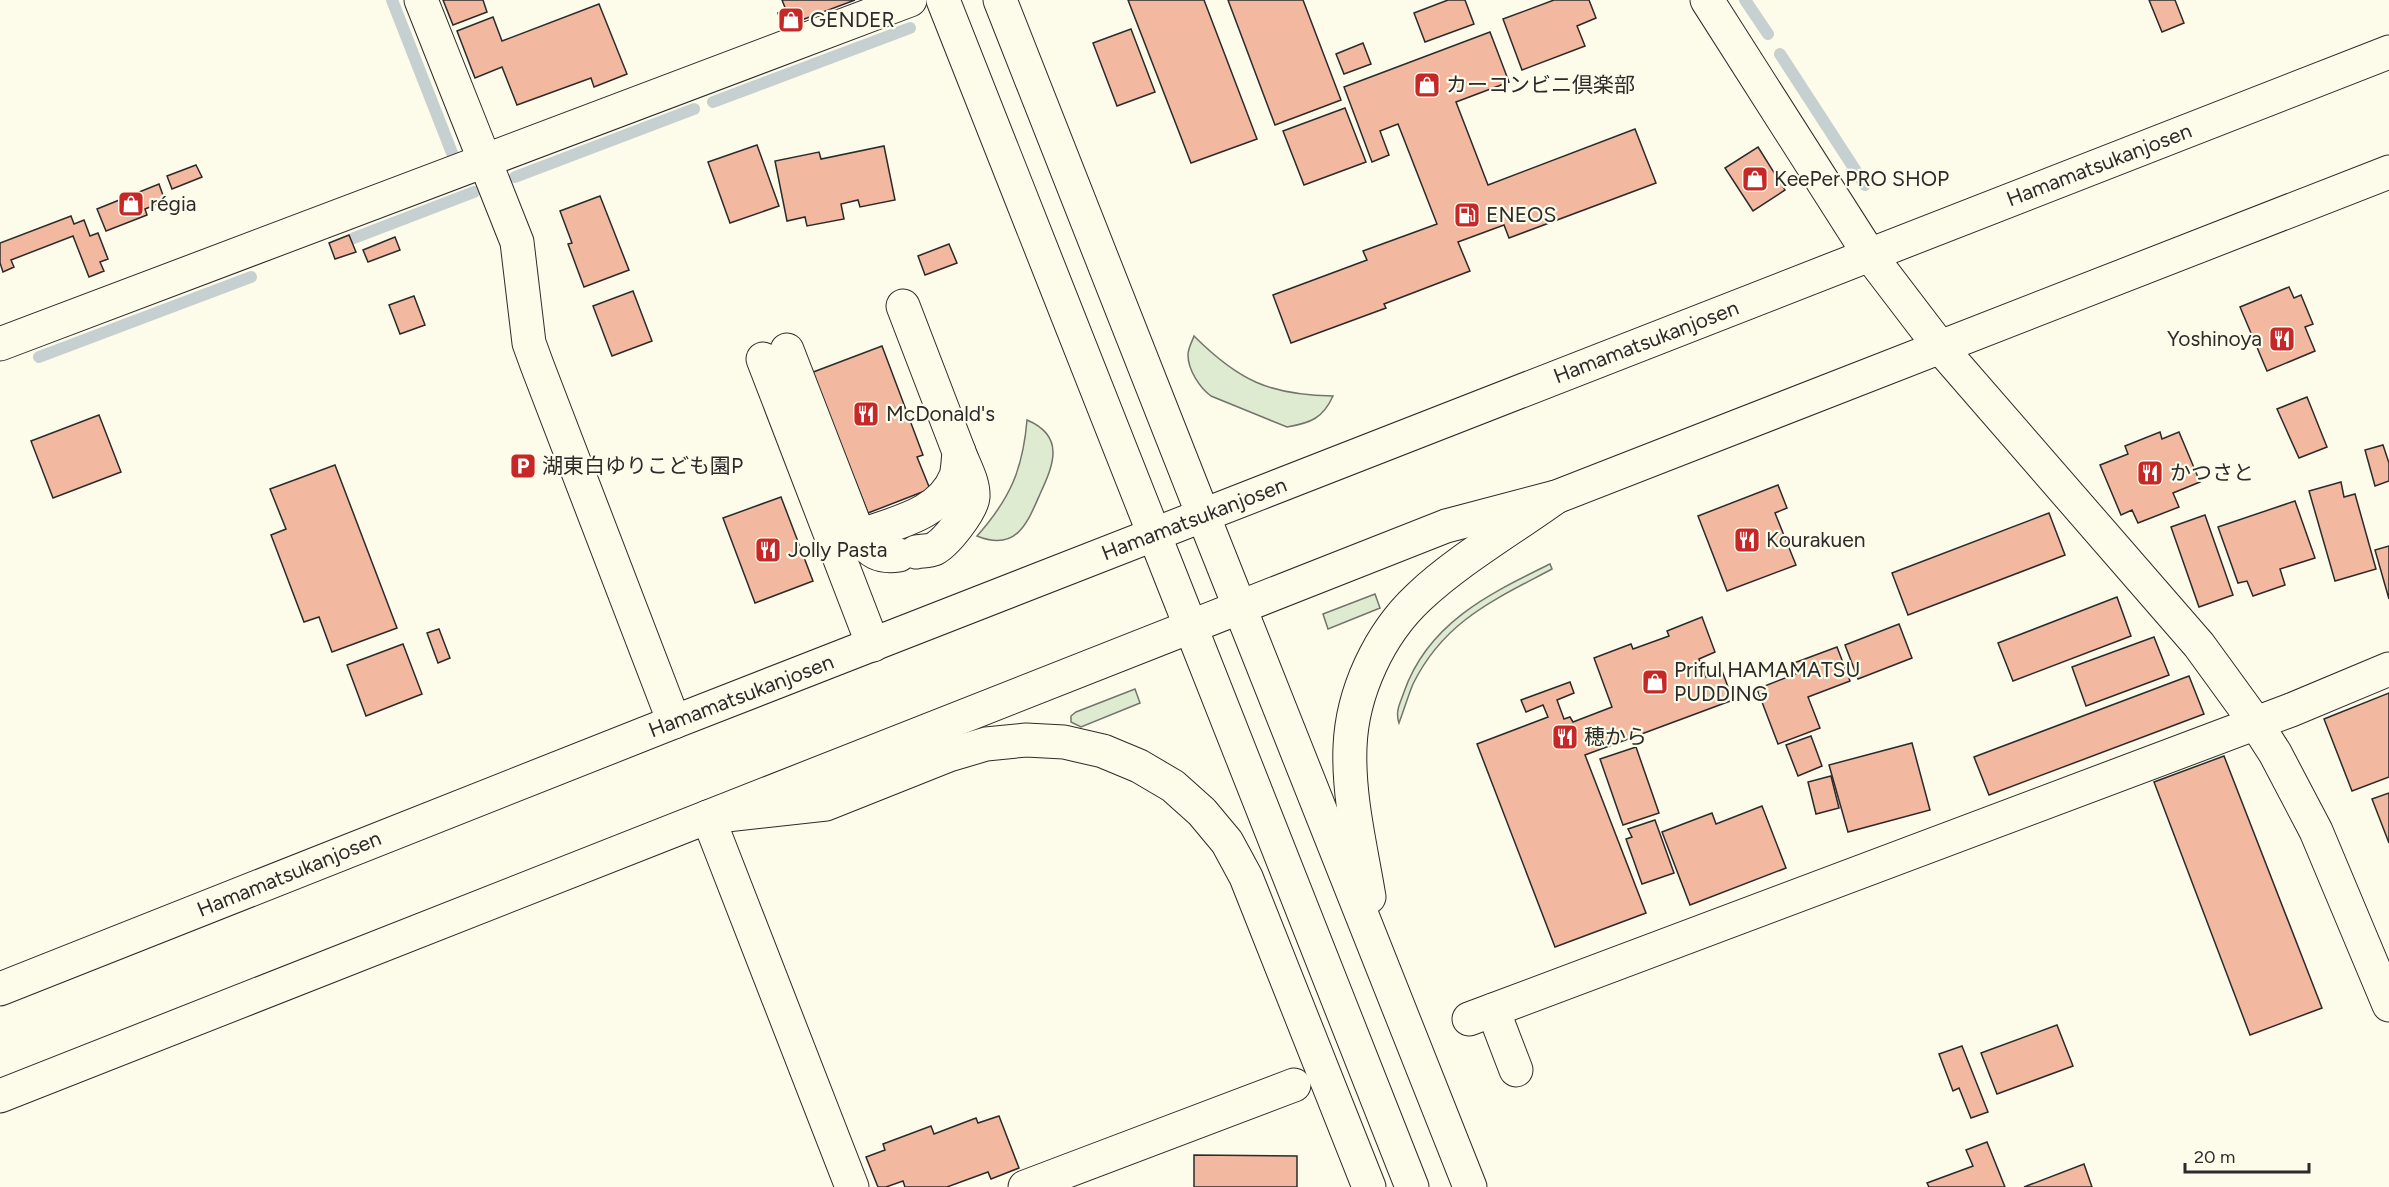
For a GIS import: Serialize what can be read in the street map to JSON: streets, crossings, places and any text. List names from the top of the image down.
{
  "streets": {
    "main road": ["Hamamatsukanjosen"]
  },
  "places": {
    "shop": [
      "GENDER",
      "カーコンビニ倶楽部",
      "KeePer PRO SHOP",
      "régia",
      "Priful HAMAMATSU PUDDING"
    ],
    "fuel station": ["ENEOS"],
    "restaurant": [
      "Yoshinoya",
      "McDonald's",
      "かつさと",
      "Kourakuen",
      "Jolly Pasta",
      "穂から"
    ],
    "parking": ["湖東白ゆりこども園P"]
  },
  "scale_bar": "20 m"
}
